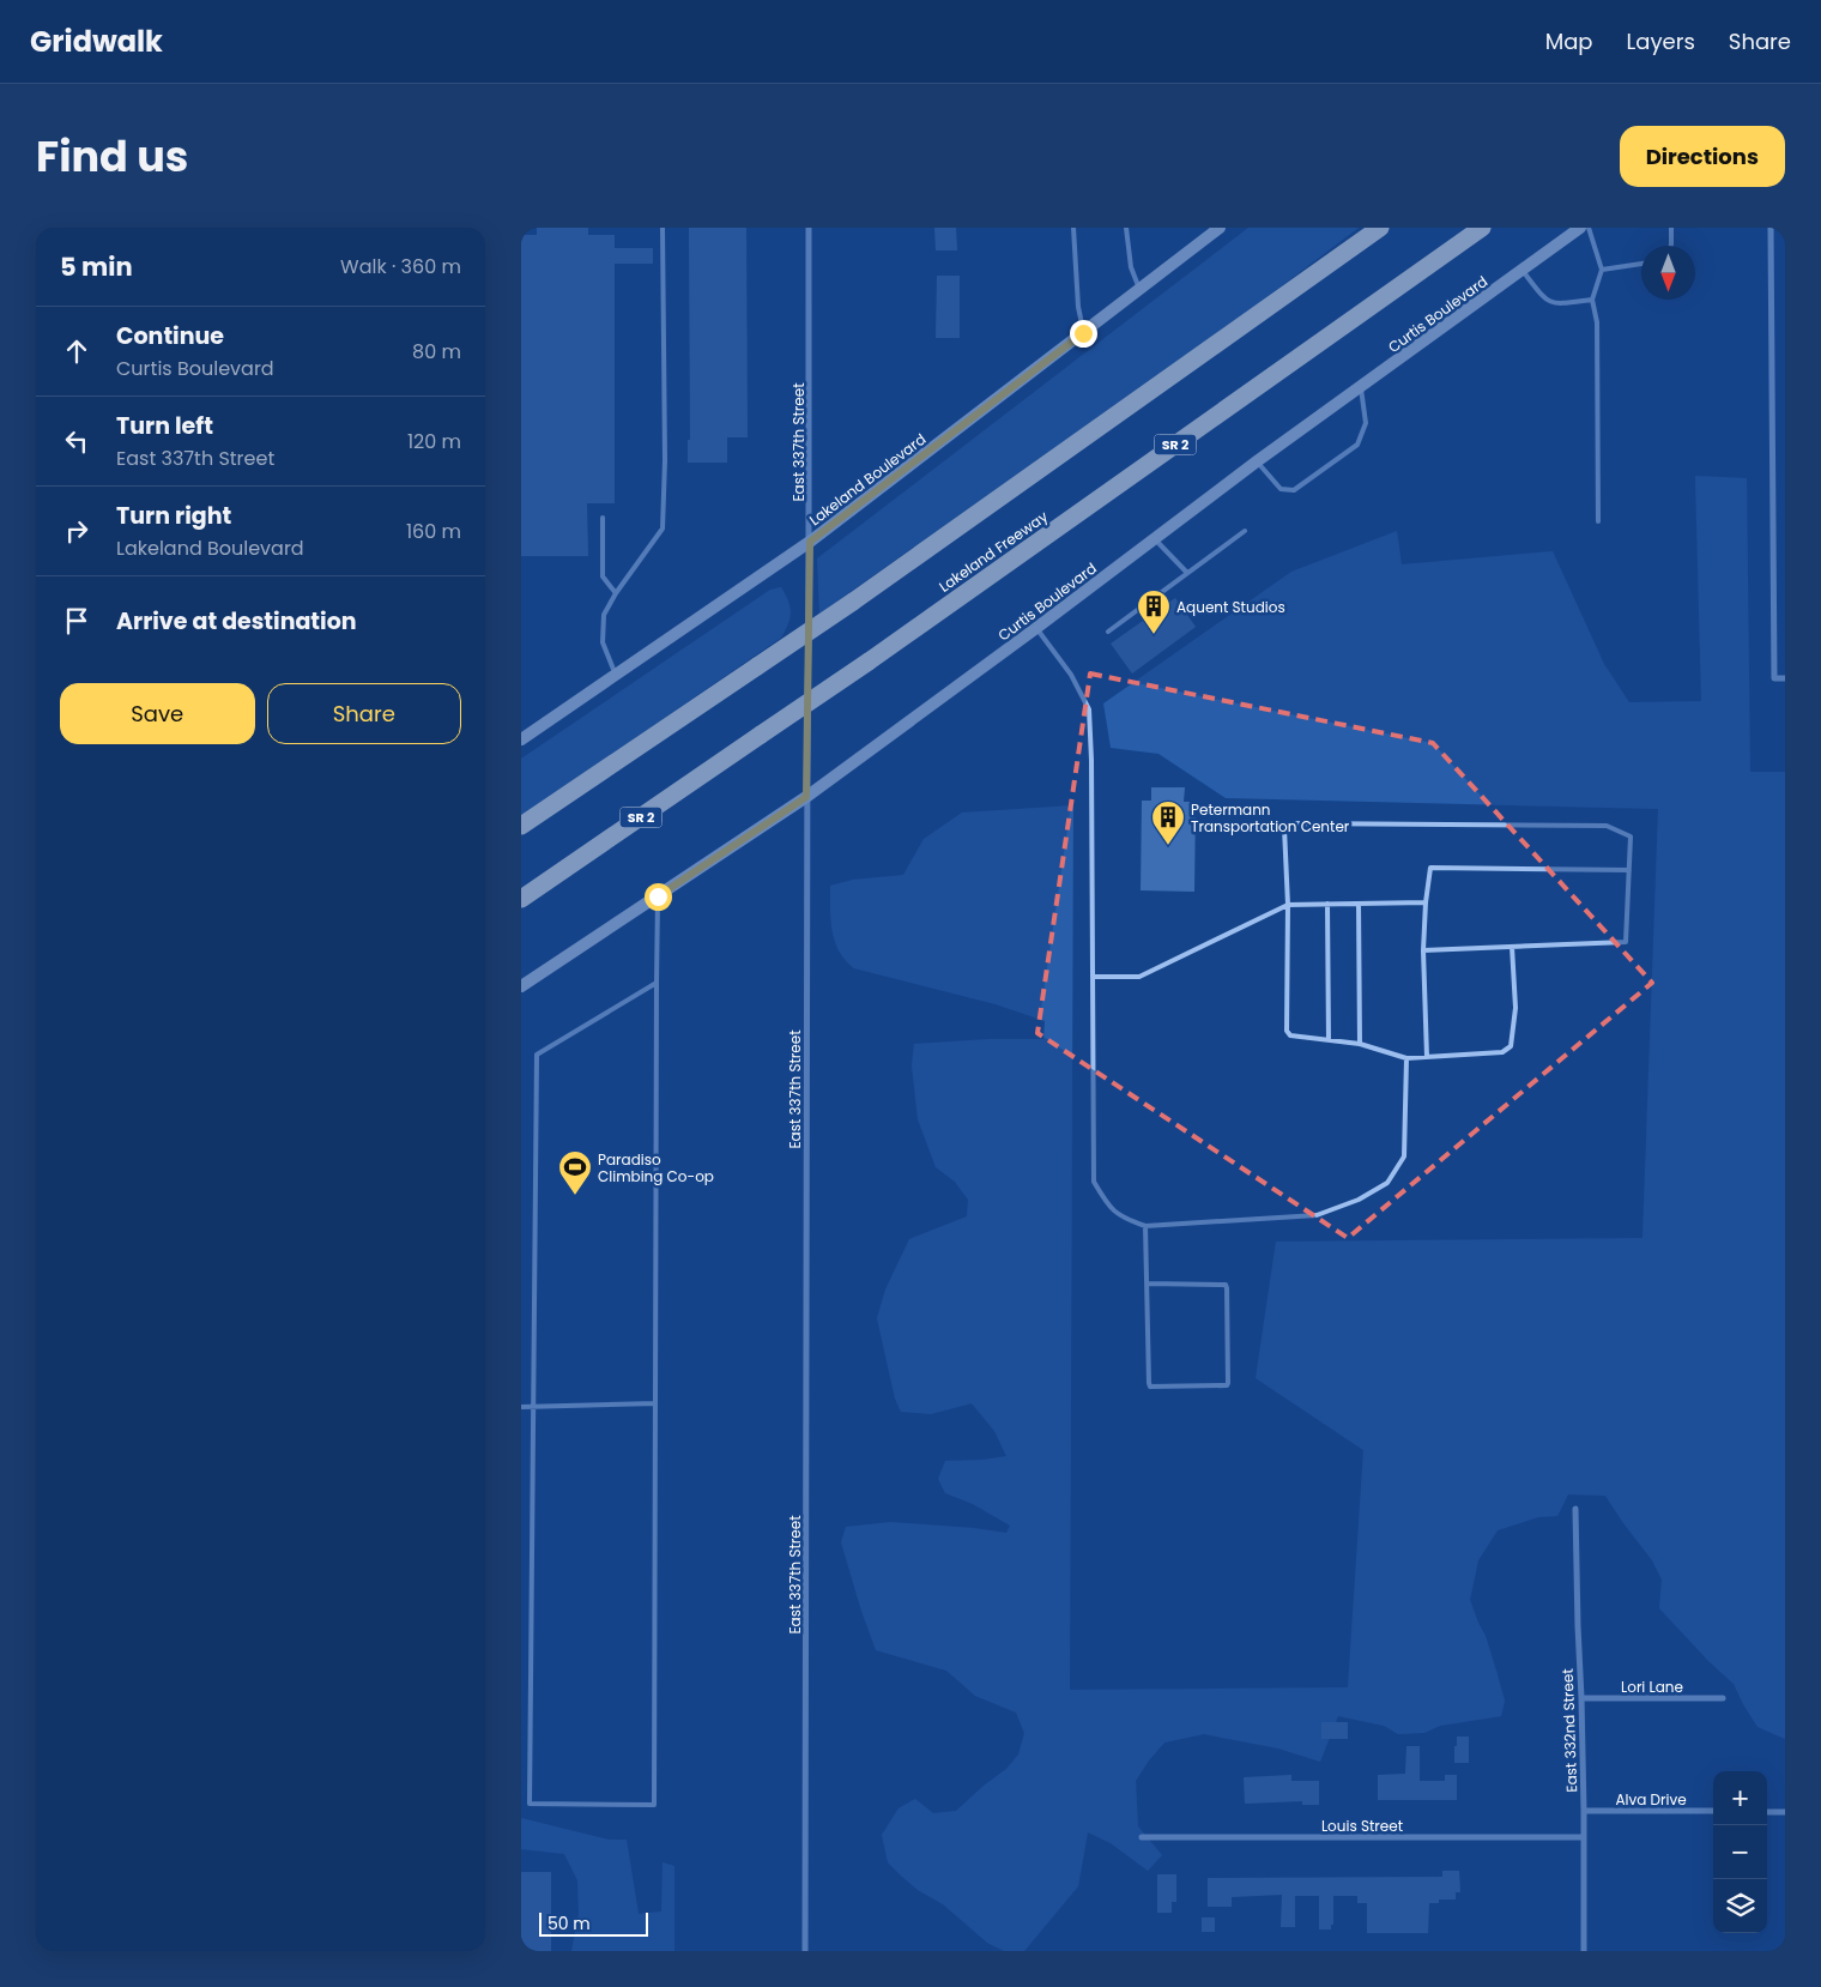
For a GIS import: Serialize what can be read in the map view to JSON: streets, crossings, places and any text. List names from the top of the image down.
{
  "streets": {
    "highway": ["SR 2", "Lakeland Freeway"],
    "street": [
      "Curtis Boulevard",
      "East 337th Street",
      "Lakeland Boulevard",
      "Lori Lane",
      "East 332nd Street",
      "Alva Drive",
      "Louis Street"
    ]
  },
  "crossings": [
    ["Curtis Boulevard", "East 337th Street"],
    ["East 337th Street", "Lakeland Boulevard"],
    ["Lori Lane", "East 332nd Street"],
    ["East 332nd Street", "Alva Drive"],
    ["East 332nd Street", "Louis Street"]
  ],
  "places": {
    "building": ["Aquent Studios", "Petermann Transportation Center"],
    "sports": ["Paradiso Climbing Co-op"]
  },
  "scale_bar": "50 m",
  "north": "bottom",
  "page": {
    "header": "Gridwalk",
    "nav": ["Map", "Layers", "Share"],
    "title": "Find us",
    "buttons": [
      "Directions",
      ["Save", "Share"]
    ],
    "heading": ["5 min", "Walk · 360 m"],
    "list": [
      ["Continue", "Curtis Boulevard", "80 m"],
      ["Turn left", "East 337th Street", "120 m"],
      ["Turn right", "Lakeland Boulevard", "160 m"],
      "Arrive at destination"
    ],
    "map_buttons": ["+", "−"],
    "scale": "50 m"
  }
}
